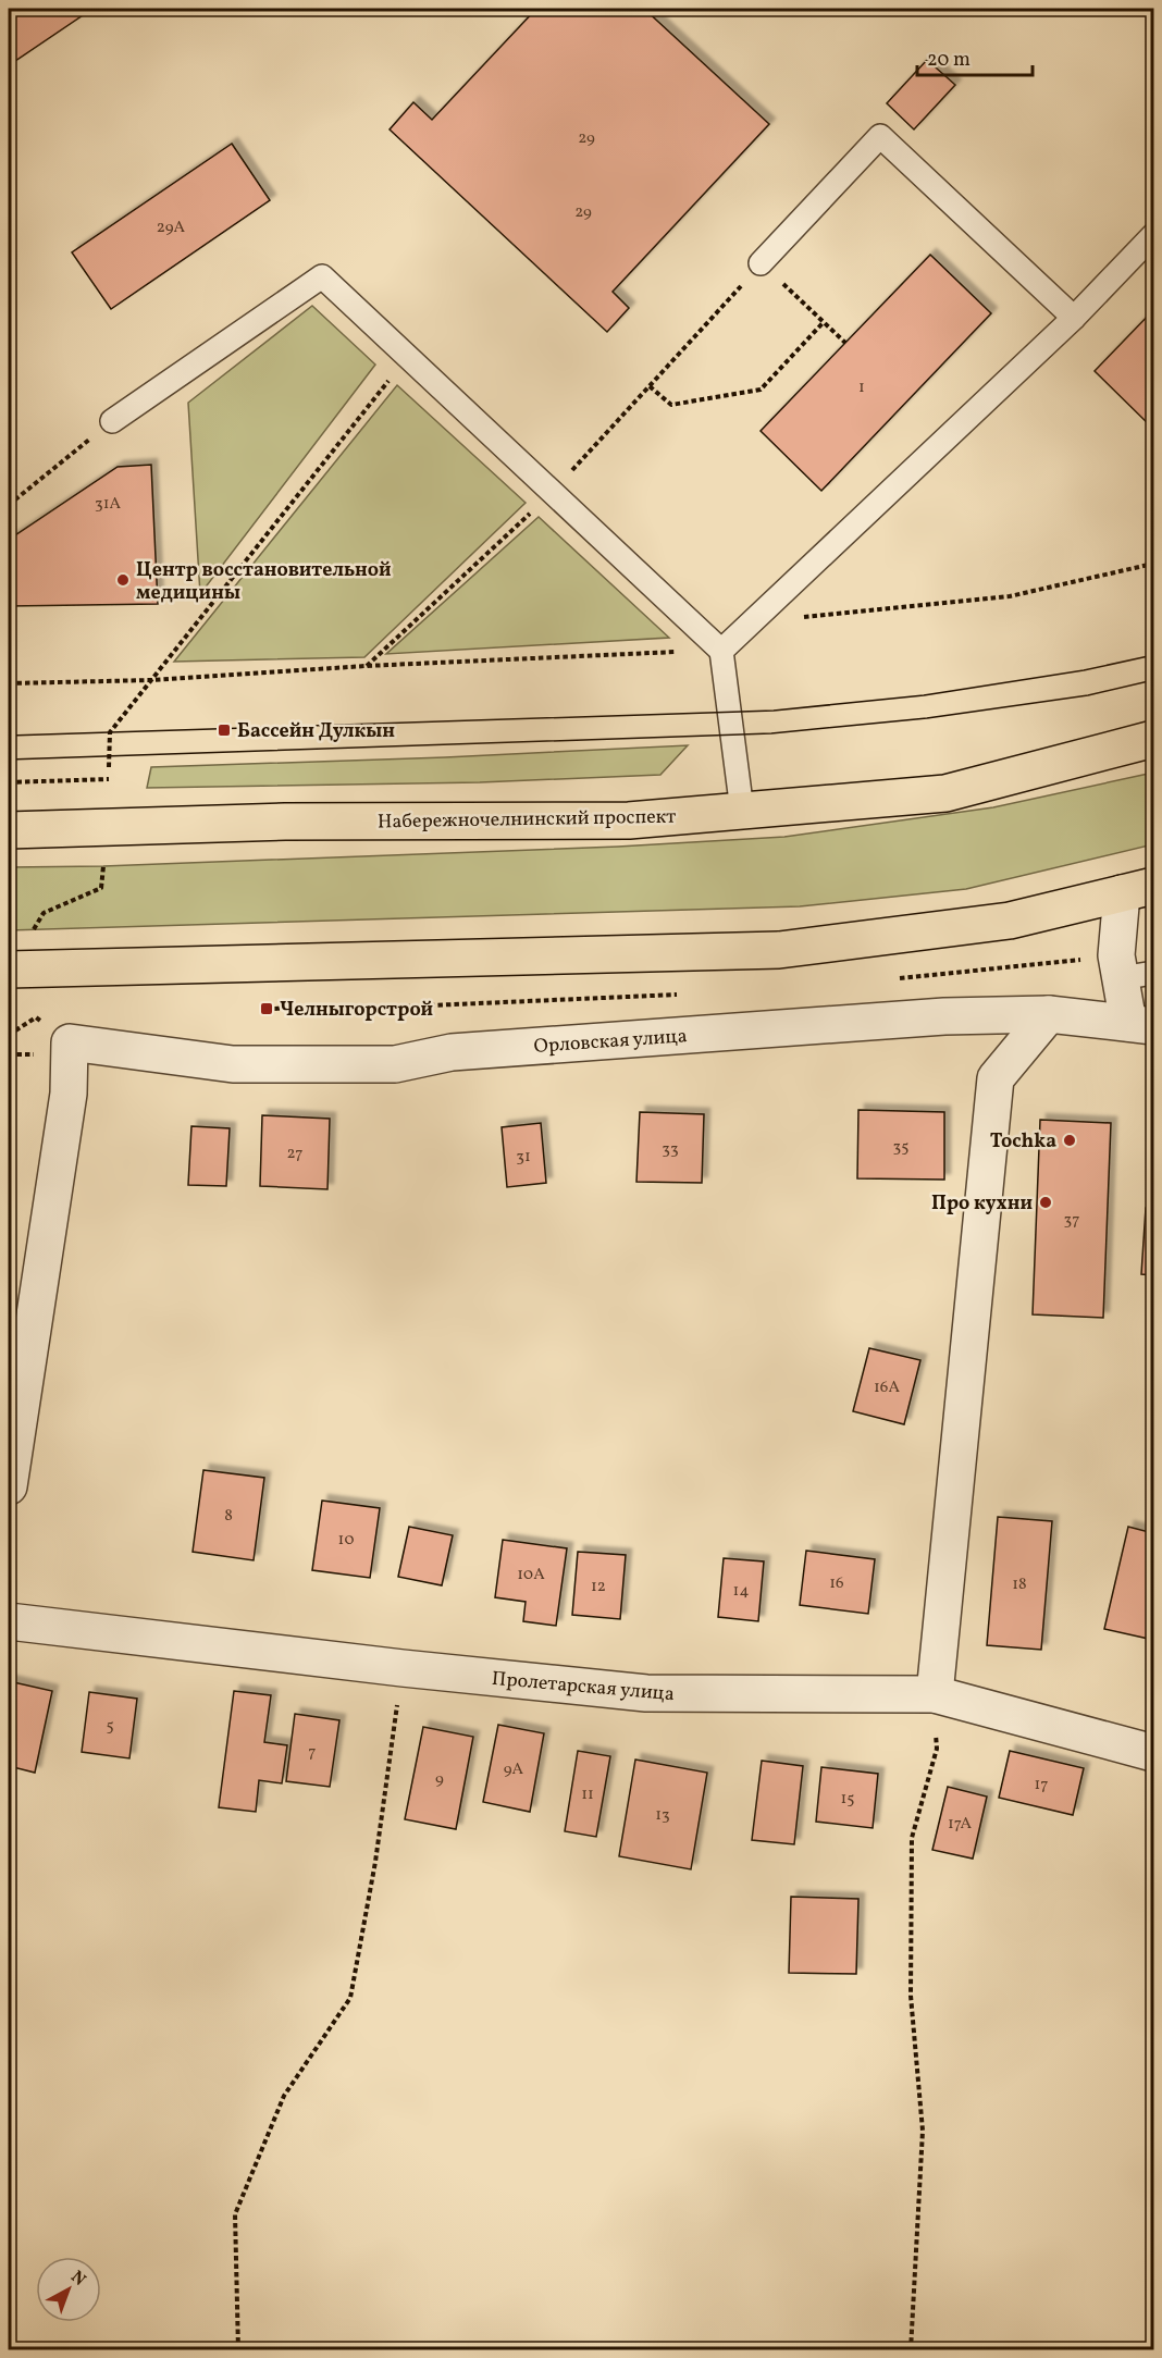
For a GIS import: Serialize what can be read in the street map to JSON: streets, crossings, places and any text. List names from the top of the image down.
{
  "streets": {
    "main road": ["Набережночелнинский проспект"],
    "street": ["Орловская улица", "Пролетарская улица"]
  },
  "places": {
    "other": ["Центр восстановительной медицины", "Tochka", "Про кухни"],
    "transit": ["Бассейн Дулкын", "Челныгорстрой"]
  },
  "house_numbers": [
    "29",
    "29",
    "29А",
    "1",
    "31А",
    "35",
    "33",
    "27",
    "31",
    "37",
    "16А",
    "8",
    "10",
    "10А",
    "16",
    "18",
    "12",
    "14",
    "5",
    "7",
    "9А",
    "9",
    "17",
    "11",
    "15",
    "13",
    "17А"
  ],
  "scale_bar": "20 m",
  "north": "top right"
}
